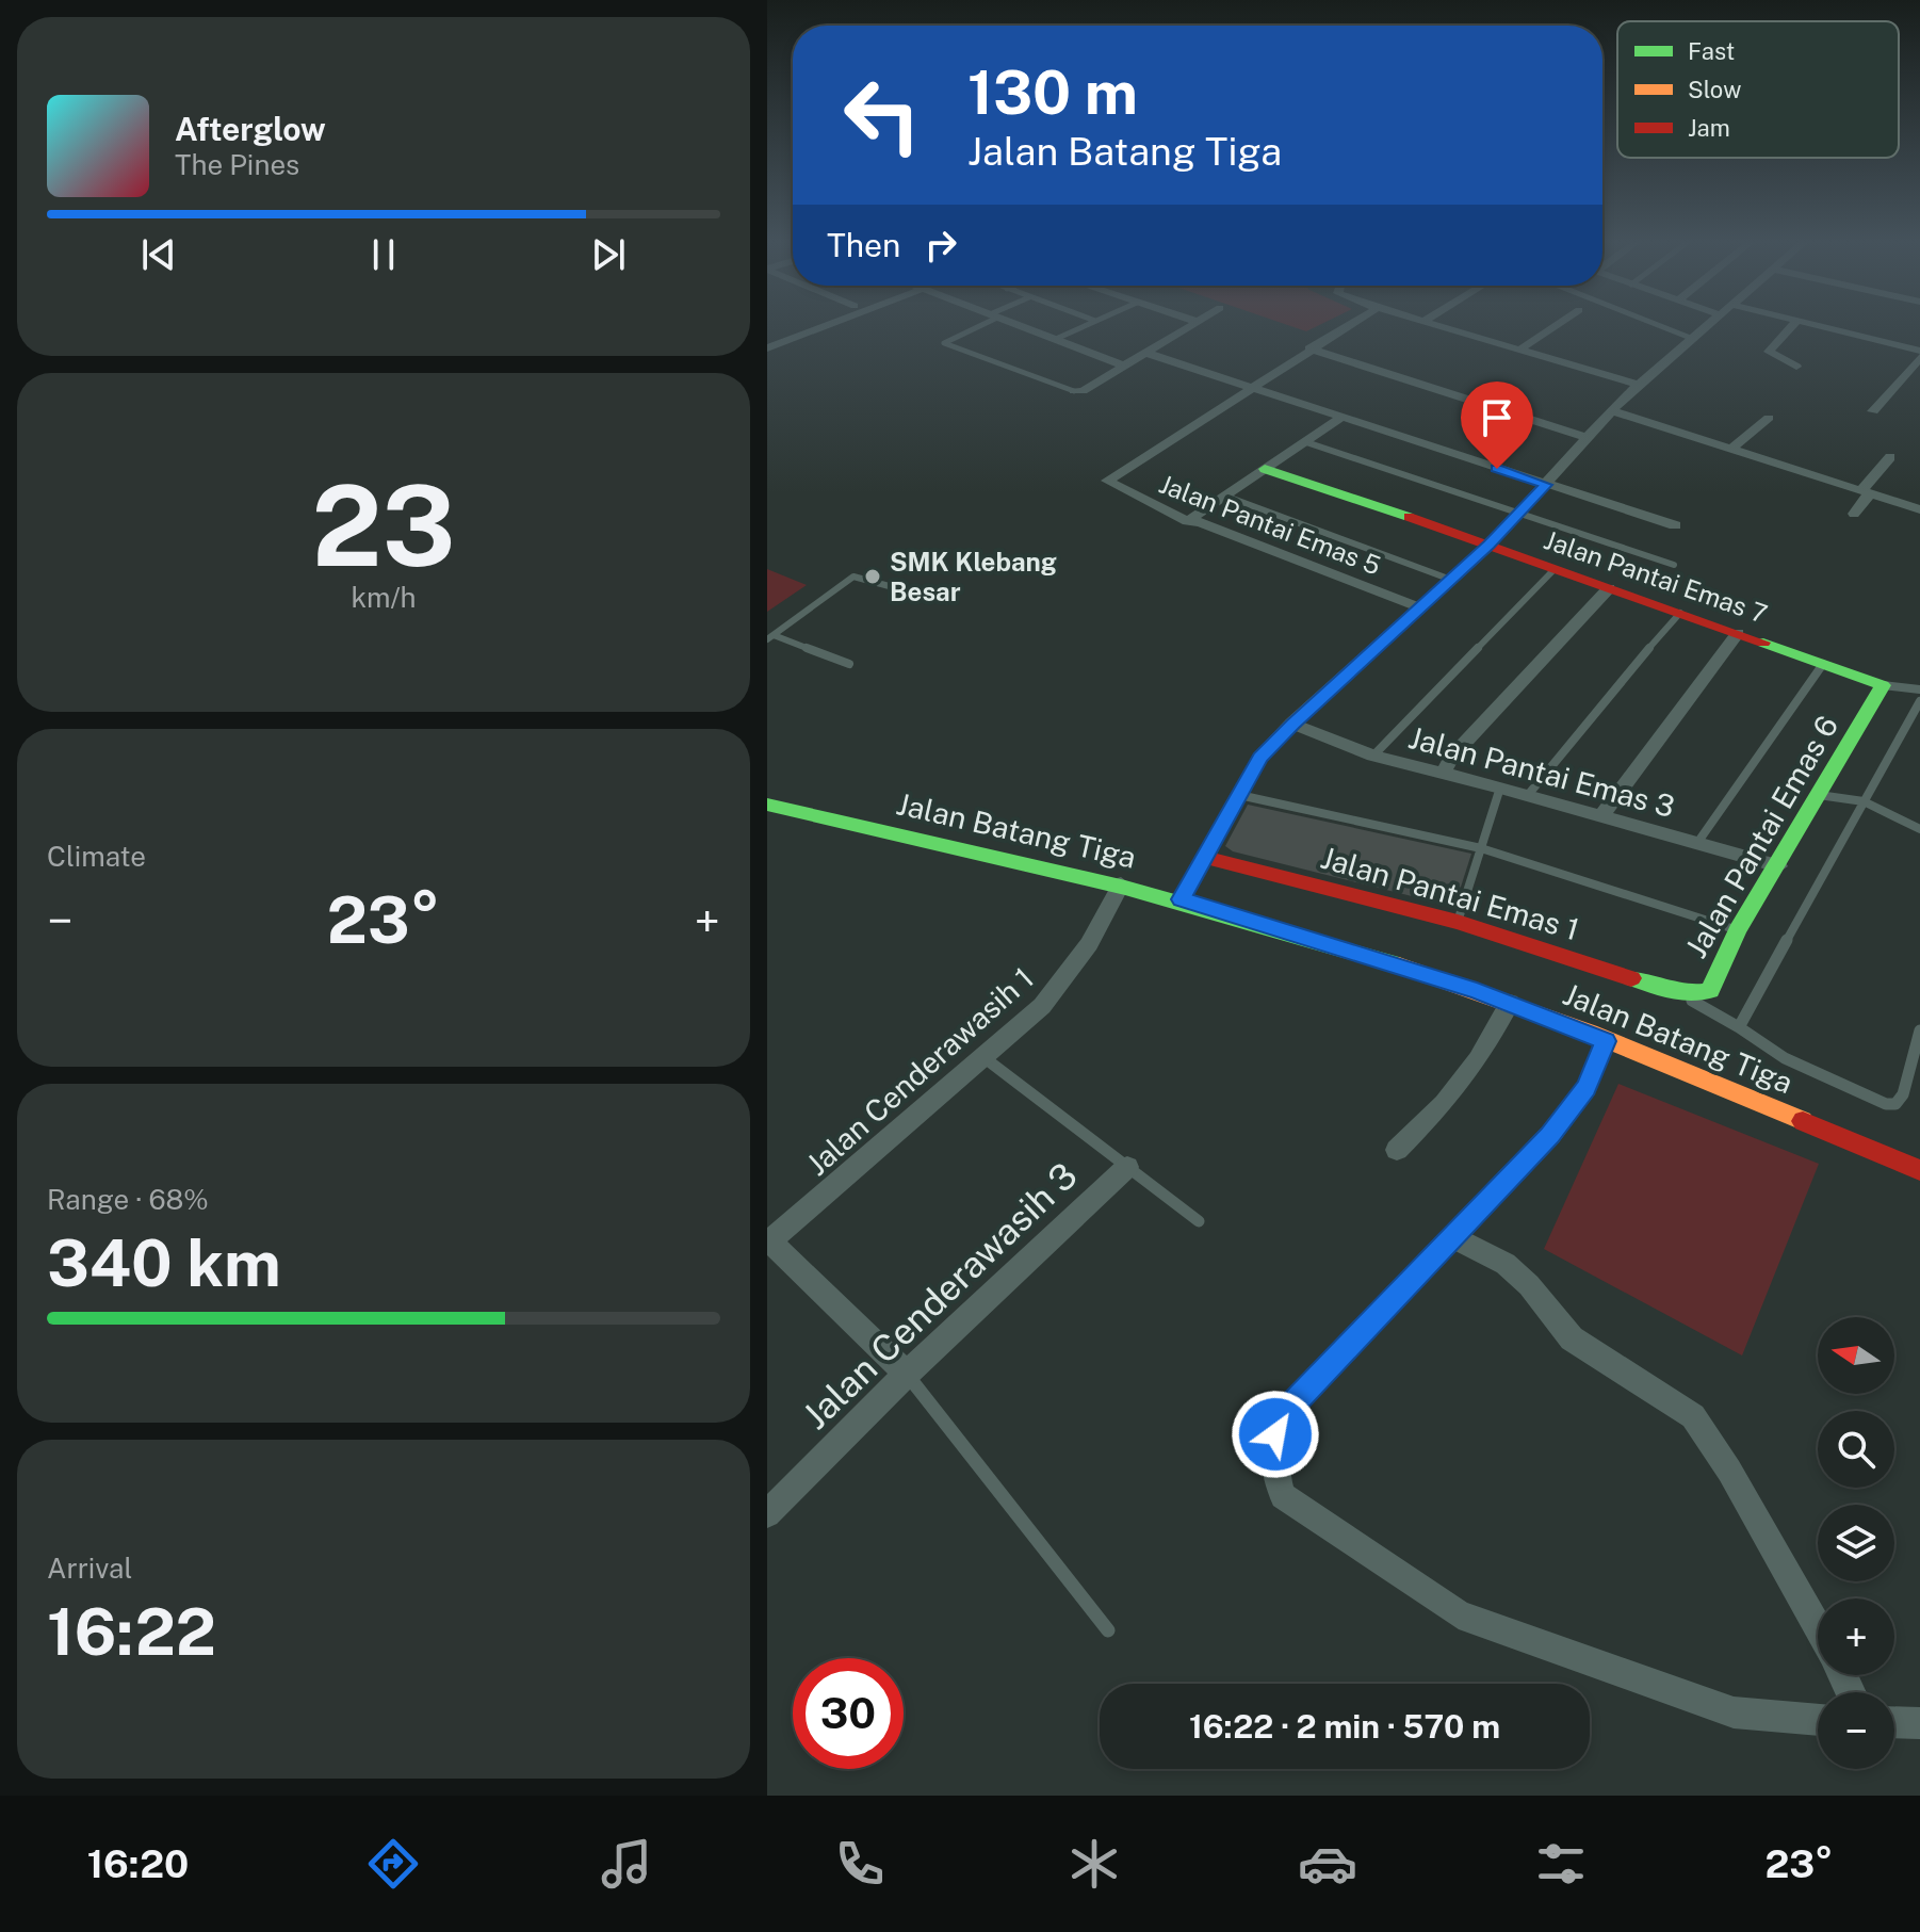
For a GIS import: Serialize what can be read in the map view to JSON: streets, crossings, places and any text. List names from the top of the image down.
{
  "streets": {
    "street": [
      "Jalan Pantai Emas 5",
      "Jalan Pantai Emas 7",
      "Jalan Pantai Emas 3",
      "Jalan Batang Tiga",
      "Jalan Pantai Emas 6",
      "Jalan Pantai Emas 1",
      "Jalan Cenderawasih 1",
      "Jalan Cenderawasih 3"
    ]
  },
  "crossings": [
    ["Jalan Pantai Emas 7", "Jalan Pantai Emas 6"],
    ["Jalan Pantai Emas 3", "Jalan Pantai Emas 6"],
    ["Jalan Batang Tiga", "Jalan Cenderawasih 1"],
    ["Jalan Pantai Emas 6", "Jalan Pantai Emas 1"]
  ],
  "places": ["SMK Klebang Besar"],
  "legend": ["Fast", "Slow", "Jam"],
  "north": "left",
  "page": {
    "turn": ["130 m", "Jalan Batang Tiga"],
    "song": ["Afterglow", "The Pines"],
    "then": "Then",
    "tile": [
      ["23", "km/h"],
      "Climate",
      ["Range · 68%", "340 km"],
      ["Arrival", "16:22"]
    ],
    "heat": ["−", "23°", "+"],
    "map_buttons": ["+", "−"],
    "limit": "30",
    "trip": "16:22 · 2 min · 570 m",
    "tabs": ["16:20", "23°"]
  }
}
